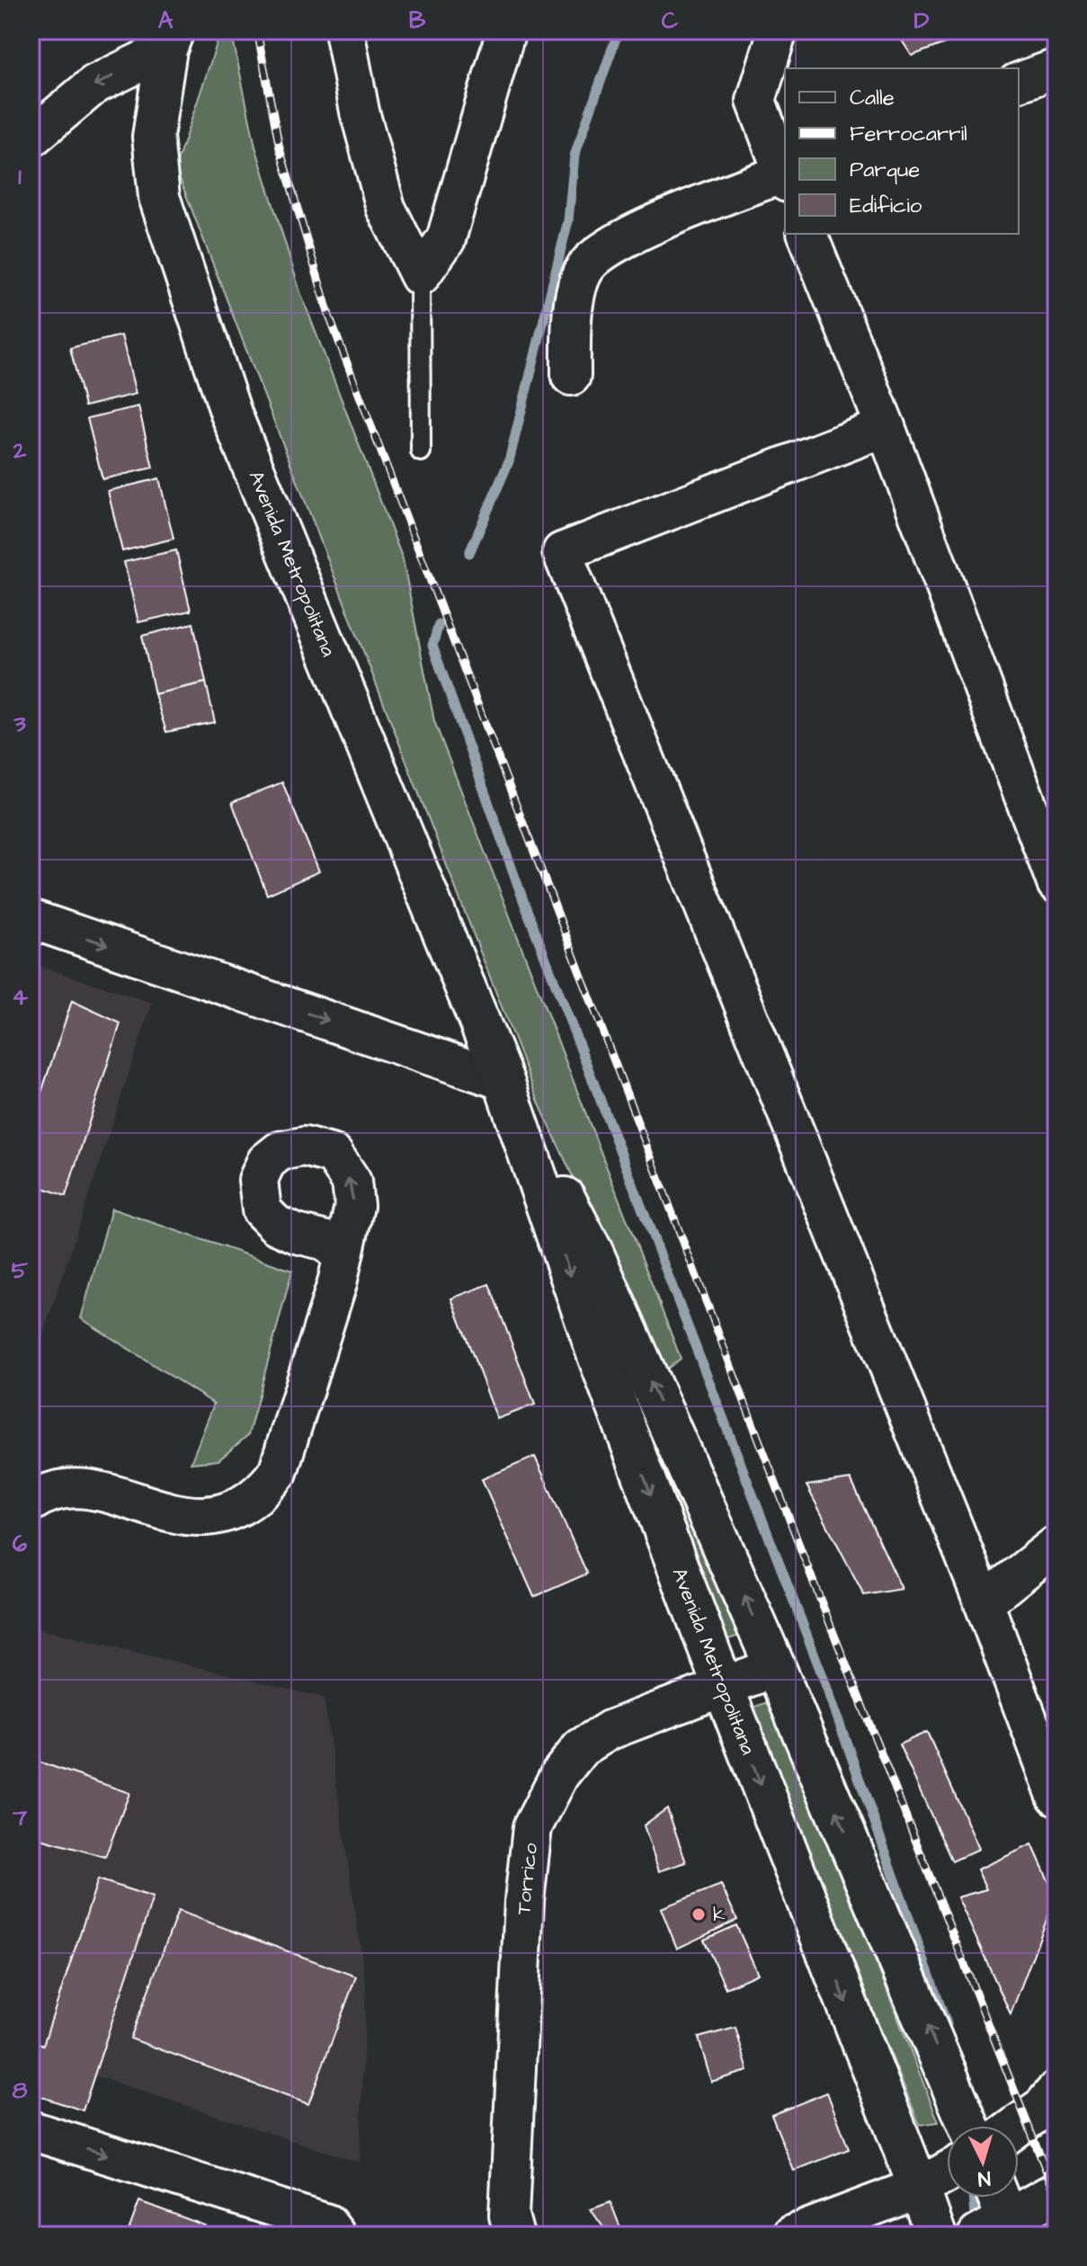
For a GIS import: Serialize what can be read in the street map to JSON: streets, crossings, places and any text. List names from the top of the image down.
{
  "streets": {
    "street": ["Avenida Metropolitana", "Torrico"]
  },
  "crossings": [
    ["Avenida Metropolitana", "Torrico"]
  ],
  "places": ["k"],
  "legend": [
    "Calle",
    "Ferrocarril",
    "Parque",
    "Edificio"
  ],
  "north": "bottom",
  "grid": {
    "columns": [
      "A",
      "B",
      "C",
      "D"
    ],
    "rows": [
      "1",
      "2",
      "3",
      "4",
      "5",
      "6",
      "7",
      "8"
    ]
  }
}
